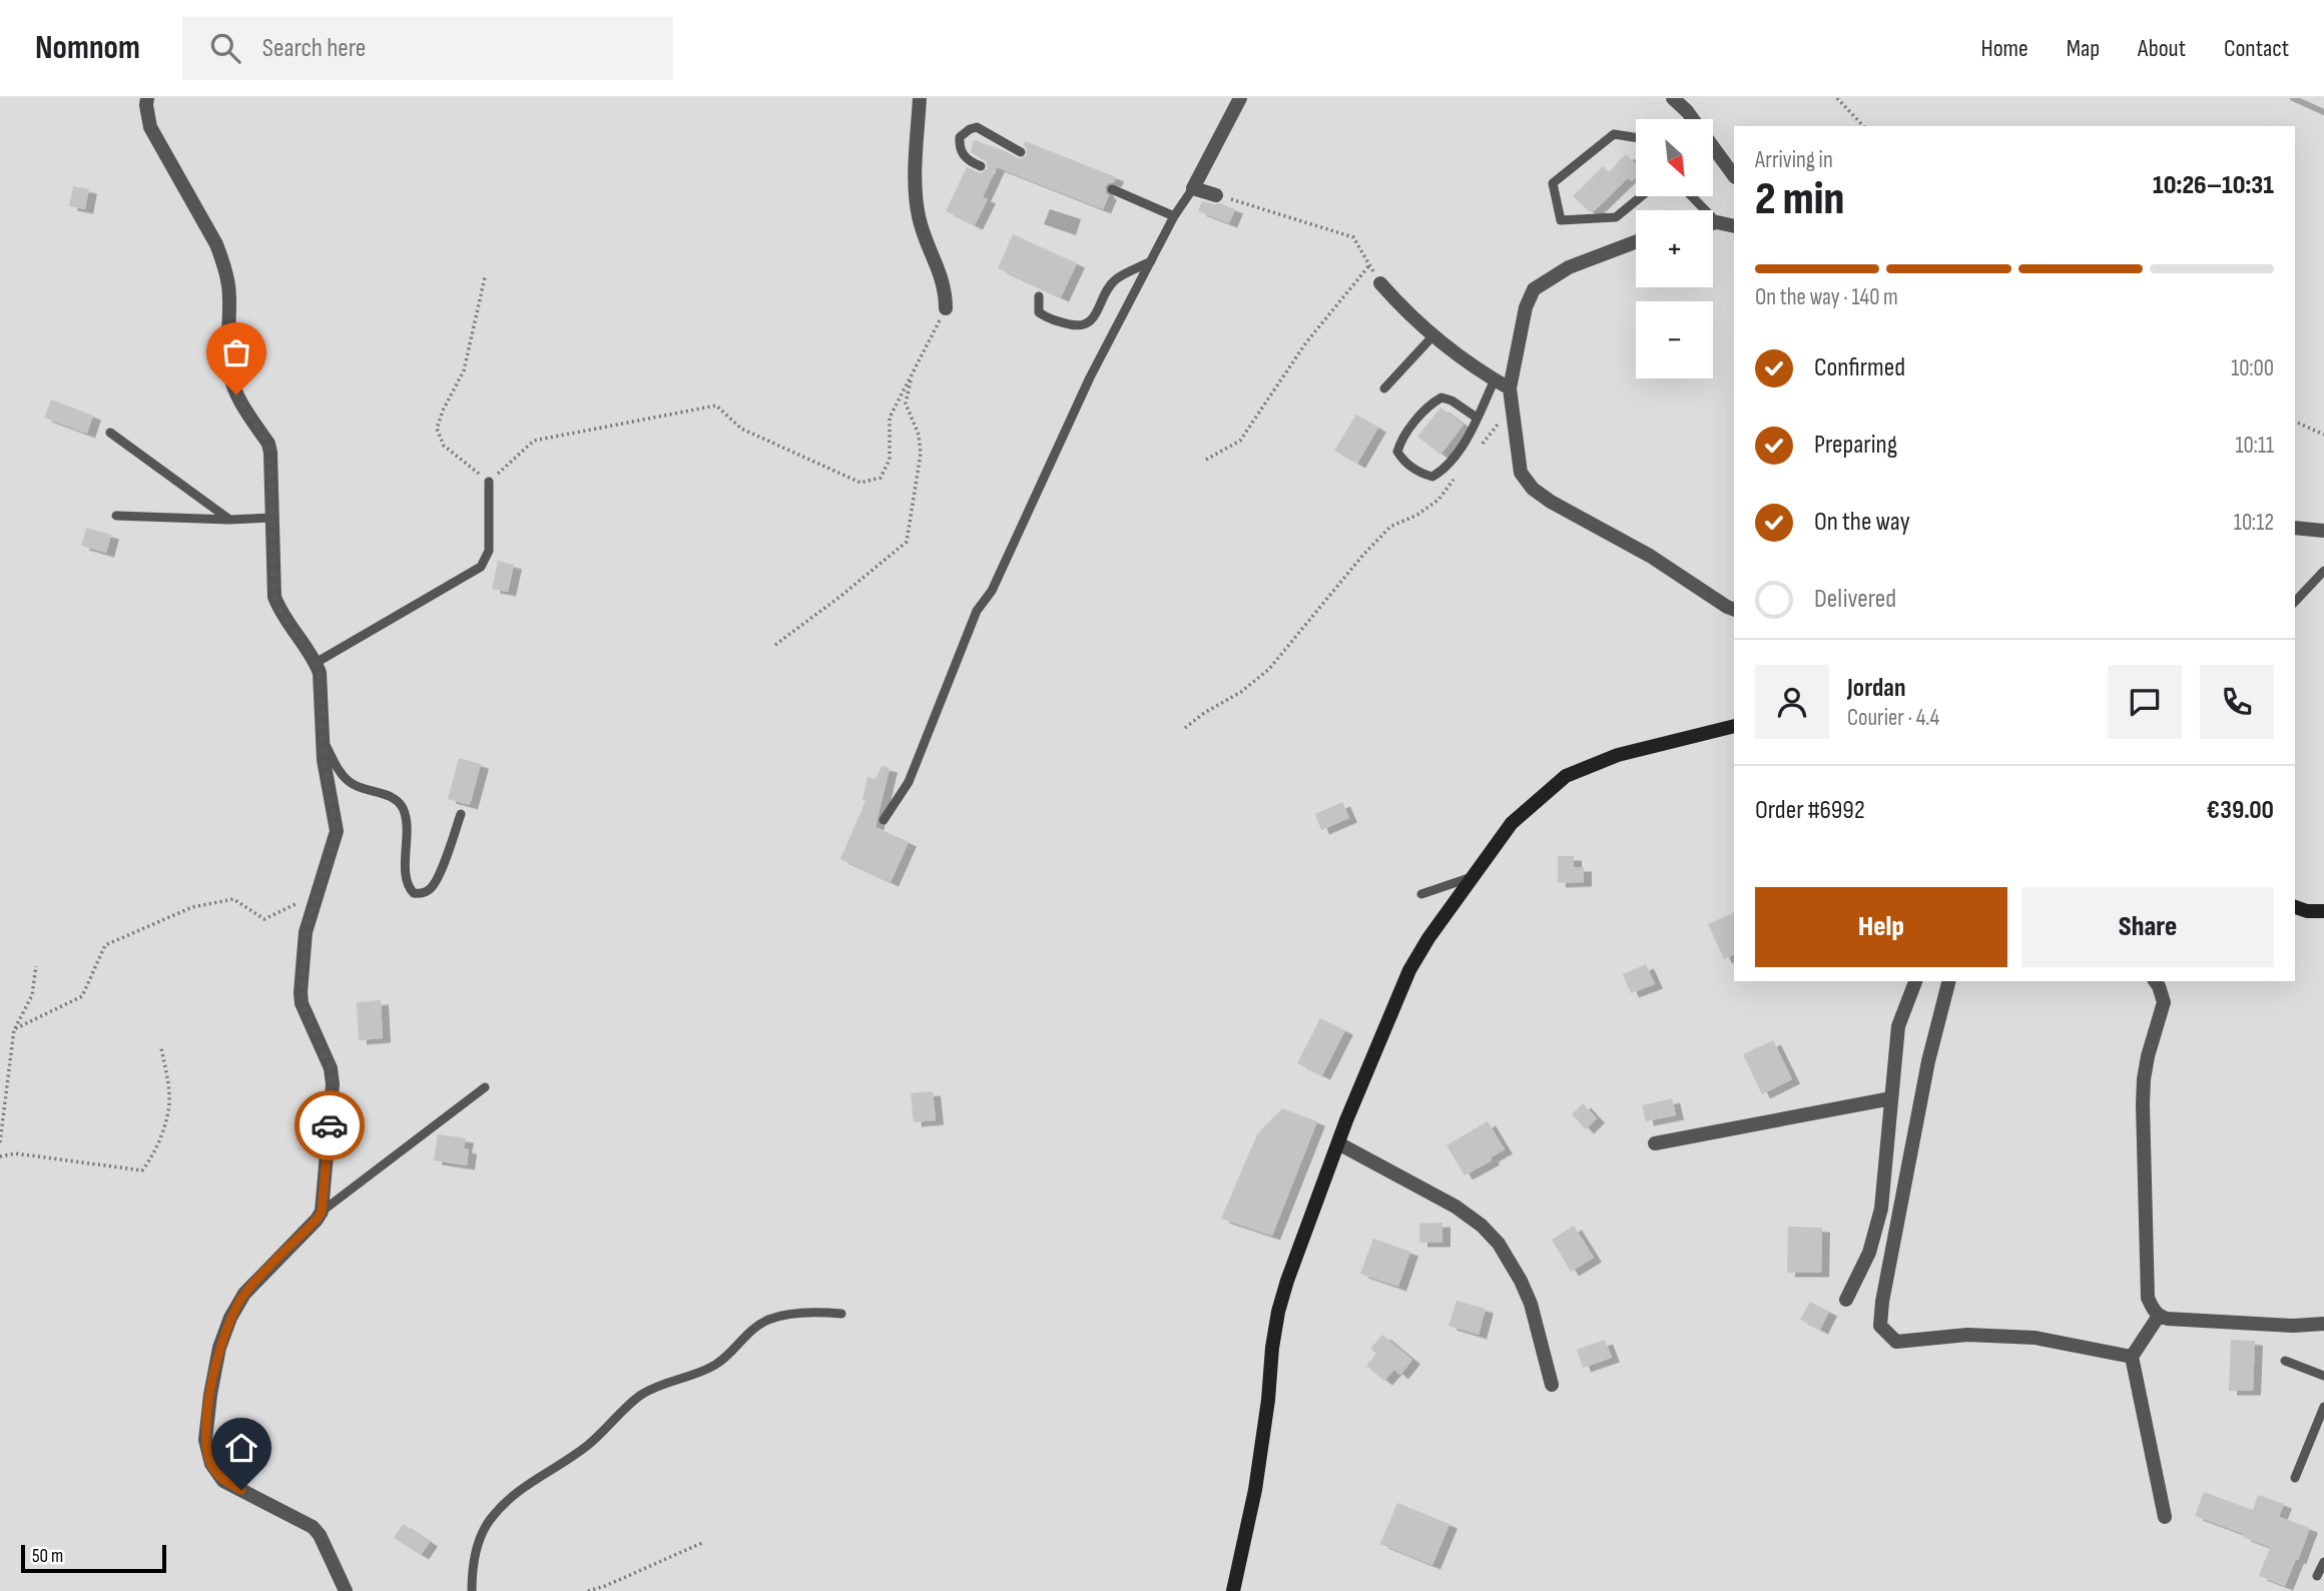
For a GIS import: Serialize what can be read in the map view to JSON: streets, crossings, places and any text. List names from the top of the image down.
{
  "scale_bar": "50 m",
  "north": "bottom right",
  "page": {
    "header": "Nomnom",
    "search": "Search here",
    "nav": [
      "Home",
      "Map",
      "About",
      "Contact"
    ],
    "map_buttons": ["+", "−"],
    "heading": ["2 min", "Arriving in", "10:26–10:31"],
    "panel": [
      "Jordan",
      "Courier · 4.4",
      "Order #6992",
      "€39.00"
    ],
    "bar": "On the way · 140 m",
    "list": [
      ["Confirmed", "10:00"],
      ["Preparing", "10:11"],
      ["On the way", "10:12"],
      "Delivered"
    ],
    "buttons": ["Help", "Share"],
    "scale": "50 m"
  }
}
